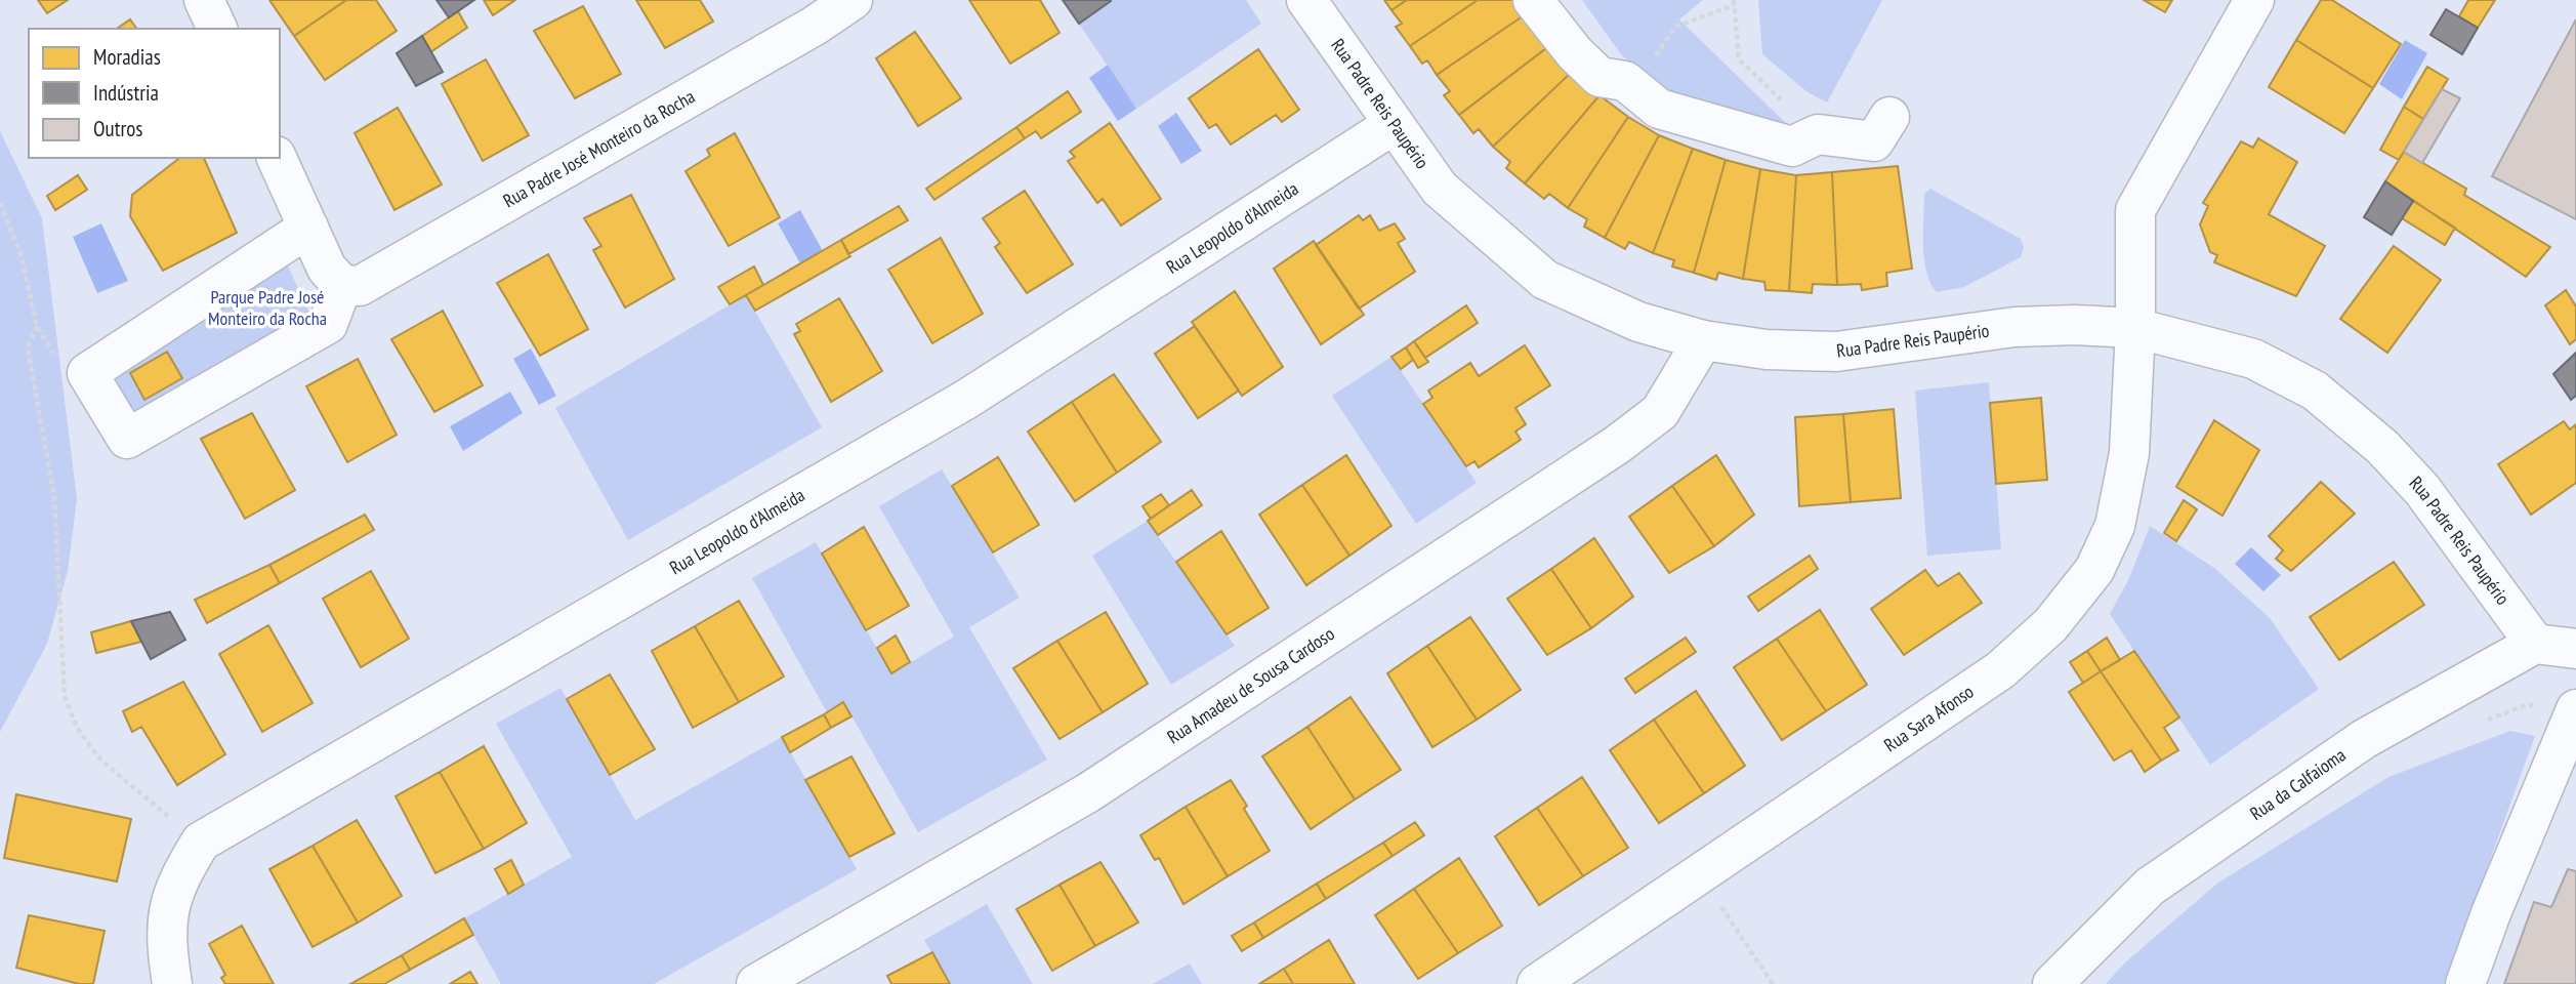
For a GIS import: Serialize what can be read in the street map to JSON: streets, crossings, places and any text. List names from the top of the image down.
{
  "streets": {
    "street": [
      "Rua Padre Reis Paupério",
      "Rua Padre José Monteiro da Rocha",
      "Rua Leopoldo d'Almeida",
      "Rua Amadeu de Sousa Cardoso",
      "Rua Sara Afonso",
      "Rua da Calfaioma"
    ]
  },
  "crossings": [
    ["Rua Padre Reis Paupério", "Rua Leopoldo d'Almeida"],
    ["Rua Padre Reis Paupério", "Rua Amadeu de Sousa Cardoso"],
    ["Rua Padre Reis Paupério", "Rua Sara Afonso"],
    ["Rua Padre Reis Paupério", "Rua da Calfaioma"]
  ],
  "parks": ["Parque Padre José Monteiro da Rocha"],
  "legend": ["Moradias", "Indústria", "Outros"]
}
